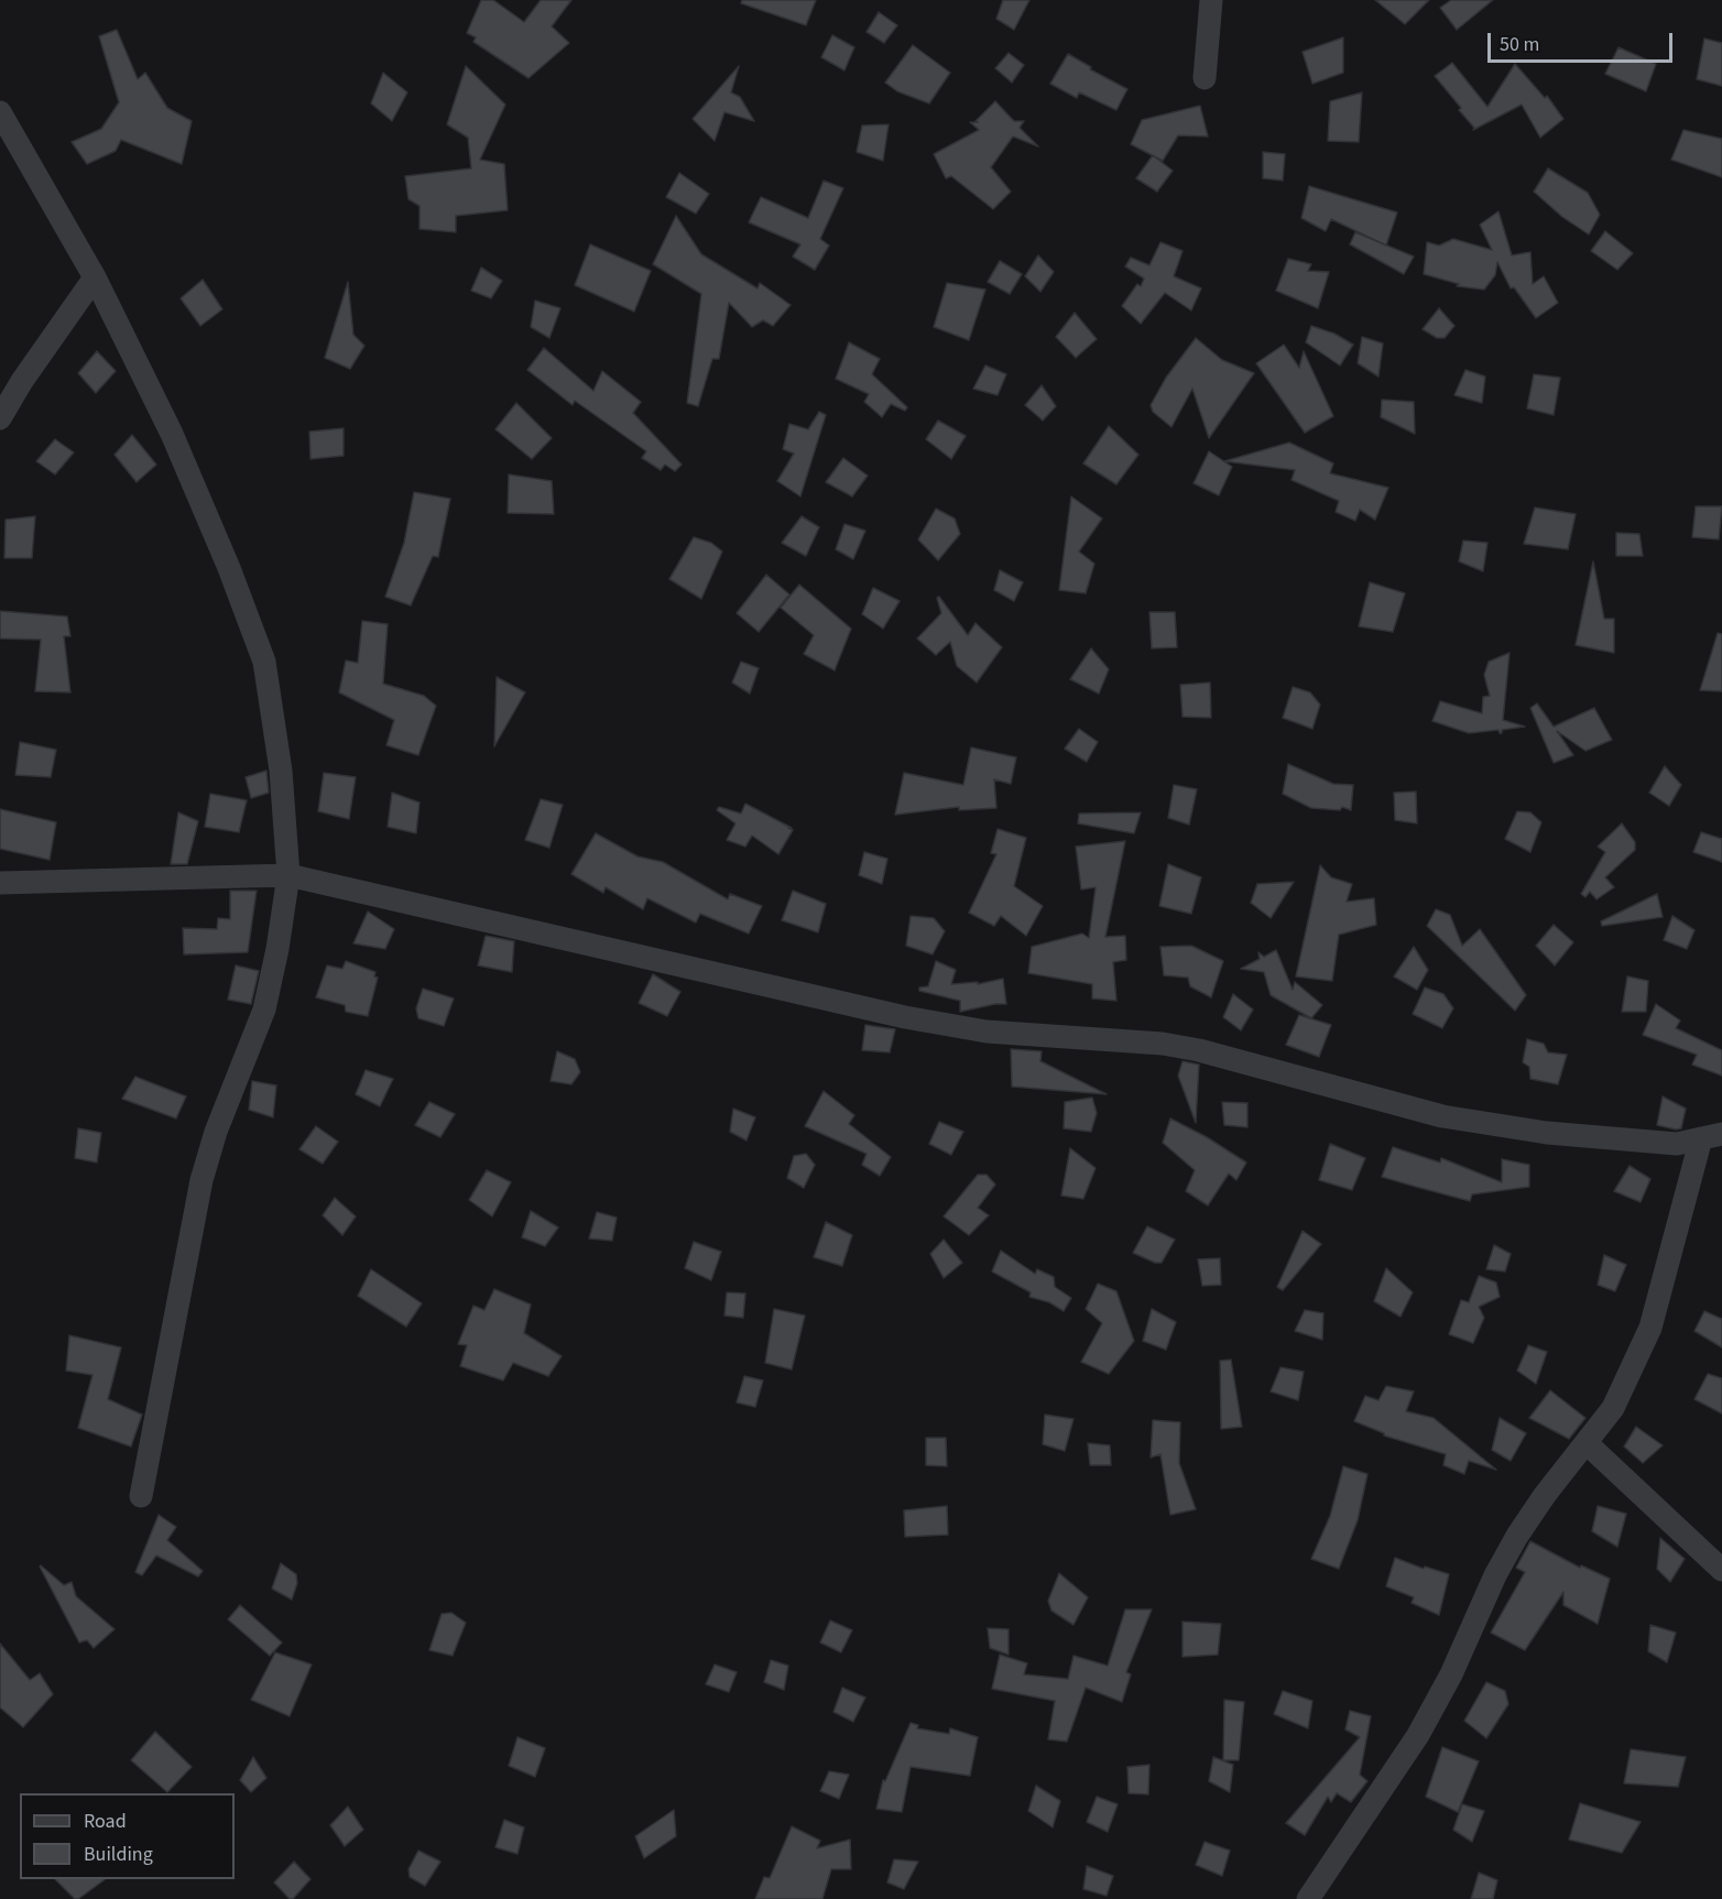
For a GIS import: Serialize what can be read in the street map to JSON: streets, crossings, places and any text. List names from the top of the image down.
{
  "legend": ["Road", "Building"],
  "scale_bar": "50 m"
}
